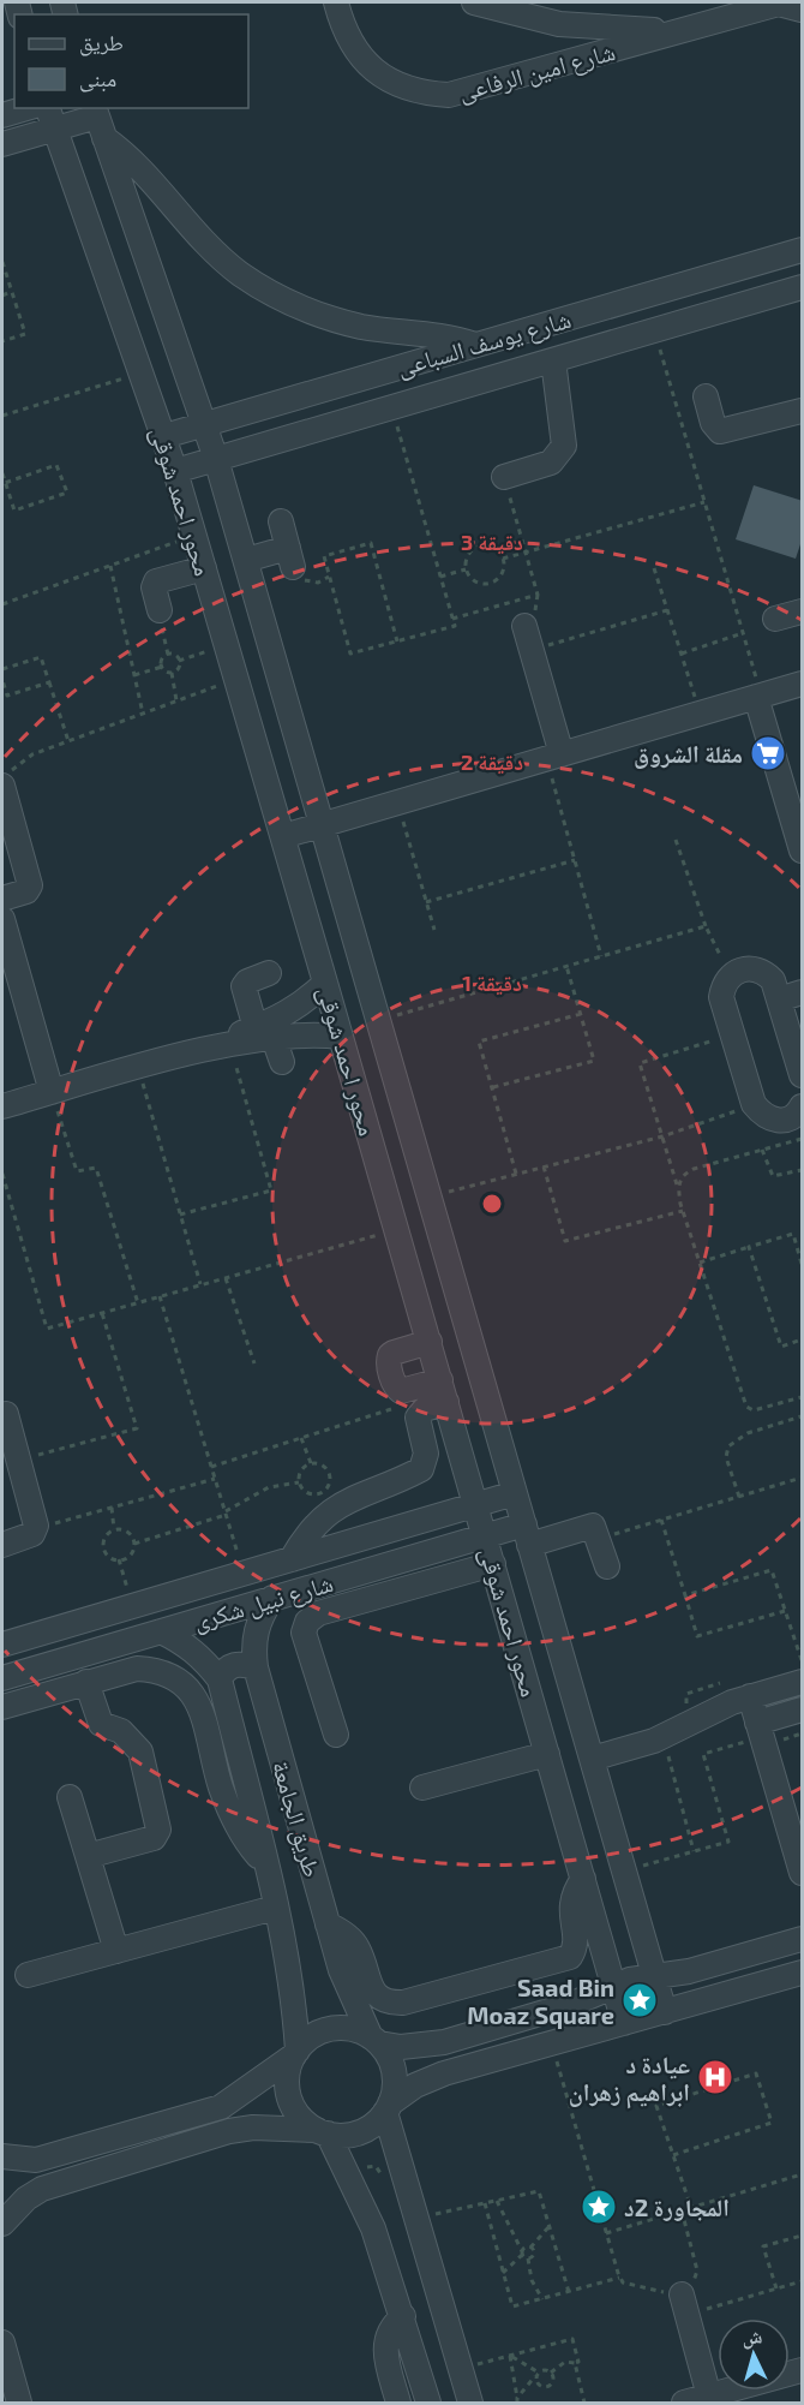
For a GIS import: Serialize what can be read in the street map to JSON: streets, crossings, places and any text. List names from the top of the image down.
{
  "streets": {
    "street": [
      "شارع امين الرفاعى",
      "شارع يوسف السباعى",
      "محور احمد شوقى",
      "شارع نبيل شكرى",
      "طريق الجامعة"
    ]
  },
  "crossings": [
    ["شارع يوسف السباعى", "محور احمد شوقى"],
    ["محور احمد شوقى", "شارع نبيل شكرى"],
    ["شارع نبيل شكرى", "طريق الجامعة"]
  ],
  "places": {
    "supermarket": ["مقلة الشروق"],
    "place": ["Saad Bin Moaz Square", "المجاورة 2د"],
    "hospital": ["عيادة د ابراهيم زهران"]
  },
  "legend": ["طريق", "مبنى"],
  "north": "top",
  "rings": ["3 دقيقة", "2 دقيقة", "1 دقيقة"]
}
